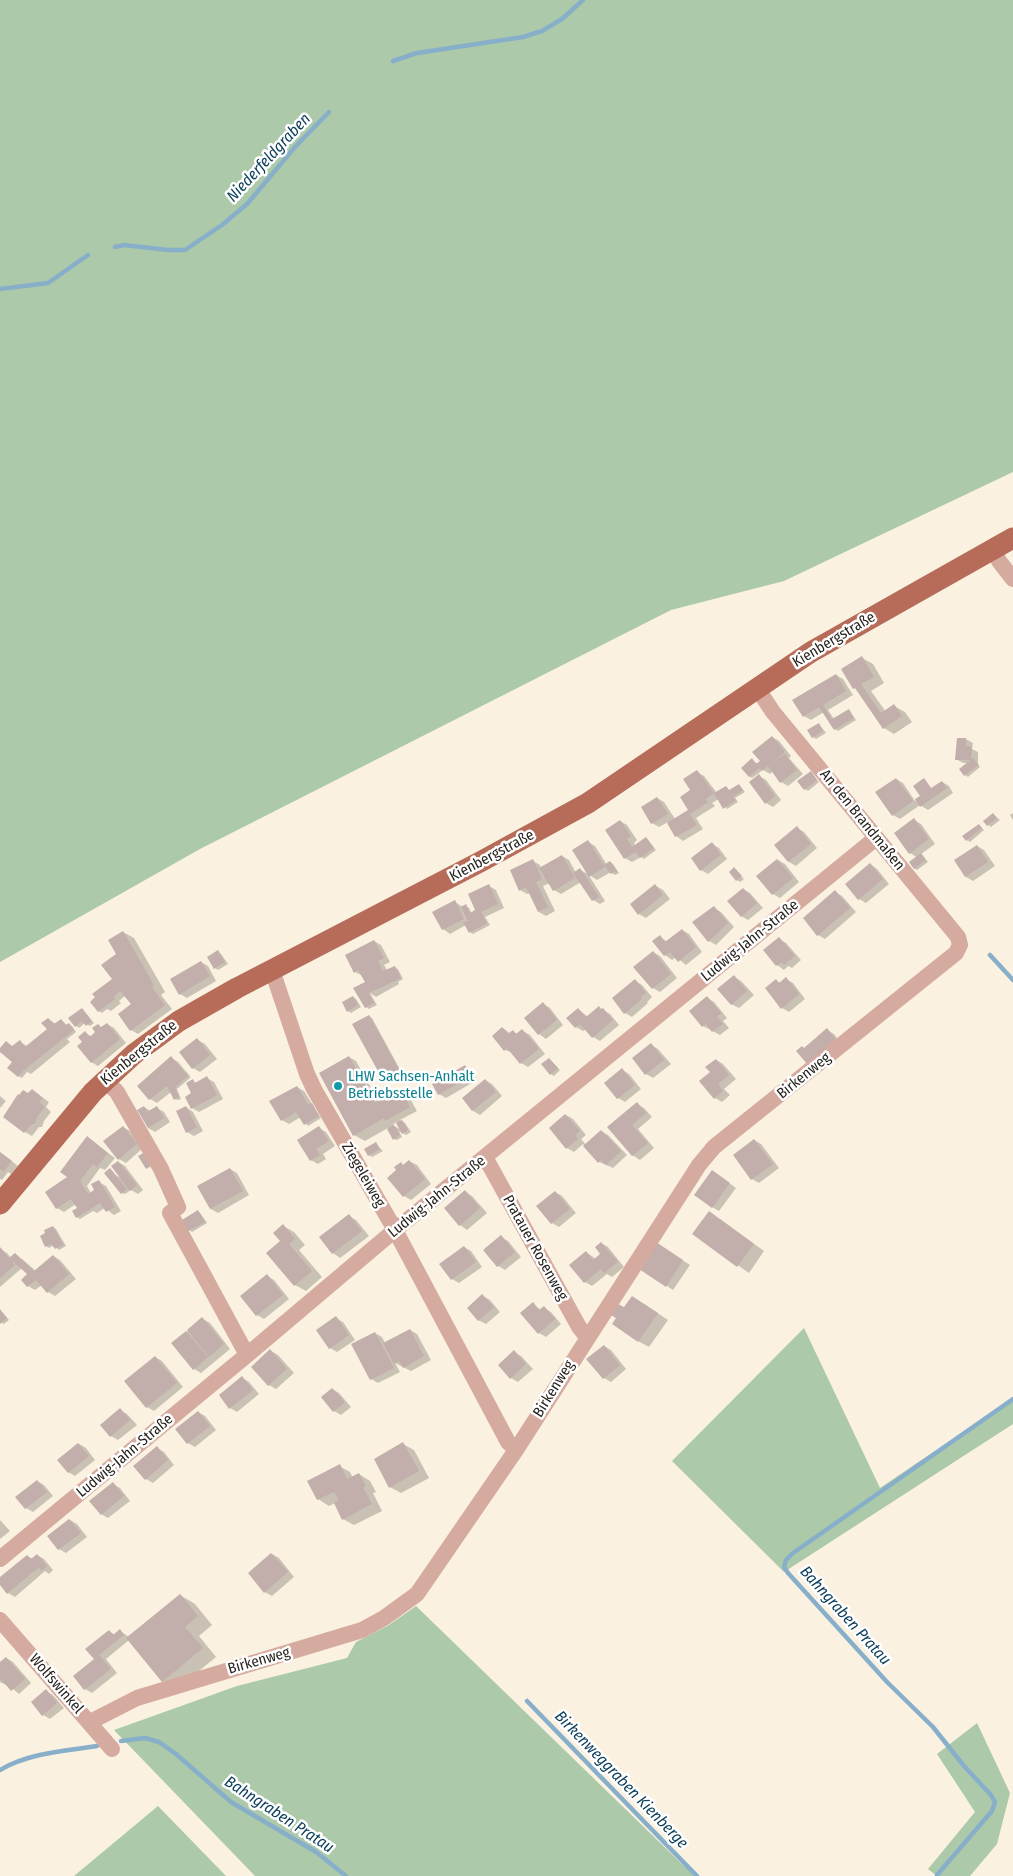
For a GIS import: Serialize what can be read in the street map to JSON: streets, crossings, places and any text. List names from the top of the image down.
{
  "streets": {
    "main road": ["Kienbergstraße"],
    "street": [
      "An den Brandmaßen",
      "Ludwig-Jahn-Straße",
      "Birkenweg",
      "Ziegeleiweg",
      "Pratauer Rosenweg",
      "Wolfswinkel"
    ]
  },
  "crossings": [
    ["Kienbergstraße", "An den Brandmaßen"],
    ["Kienbergstraße", "Ziegeleiweg"],
    ["An den Brandmaßen", "Ludwig-Jahn-Straße"],
    ["An den Brandmaßen", "Birkenweg"],
    ["Ludwig-Jahn-Straße", "Ziegeleiweg"],
    ["Ludwig-Jahn-Straße", "Pratauer Rosenweg"],
    ["Birkenweg", "Ziegeleiweg"],
    ["Birkenweg", "Pratauer Rosenweg"],
    ["Birkenweg", "Wolfswinkel"]
  ],
  "water": ["Niederfeldgraben", "Bahngraben Pratau", "Birkenweggraben Kienberge"],
  "places": ["LHW Sachsen-Anhalt Betriebsstelle"]
}
